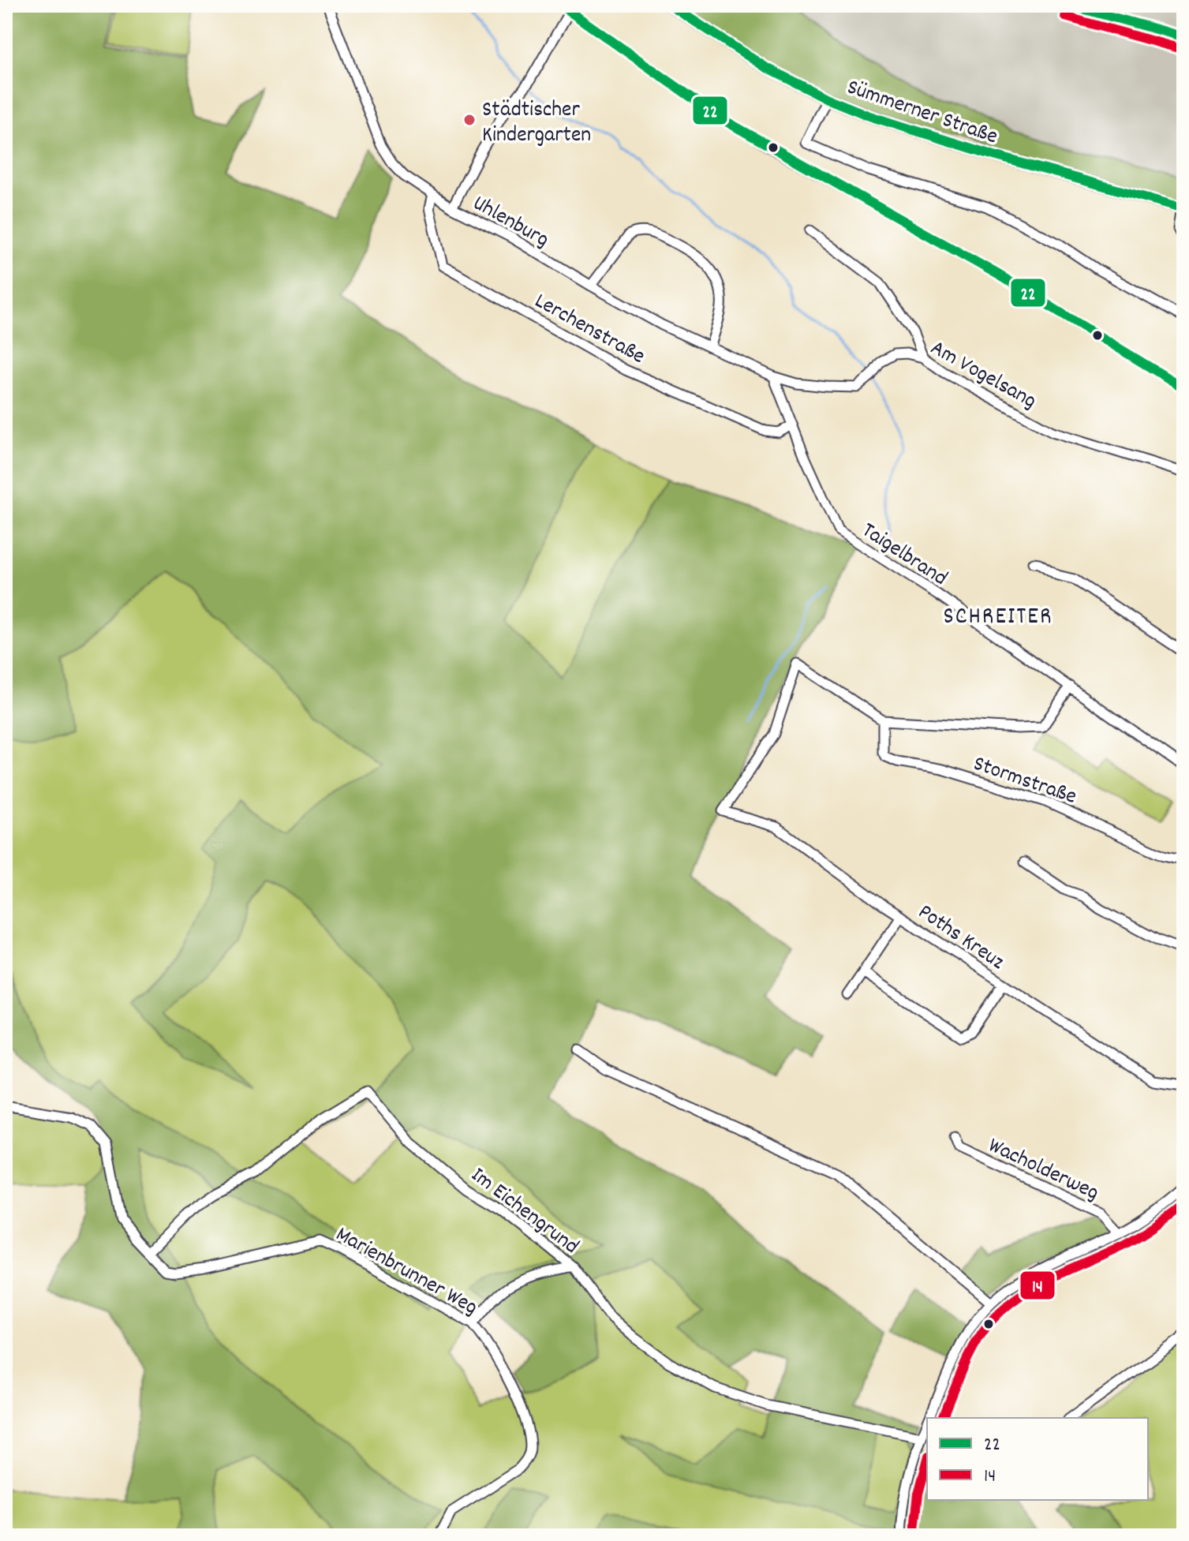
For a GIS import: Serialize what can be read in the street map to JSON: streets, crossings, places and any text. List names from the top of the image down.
{
  "streets": {
    "main road": ["Sümmerner Straße"],
    "street": [
      "Uhlenburg",
      "Lerchenstraße",
      "Am Vogelsang",
      "Taigelbrand",
      "Stormstraße",
      "Poths Kreuz",
      "Wacholderweg",
      "Im Eichengrund",
      "Marienbrunner Weg"
    ]
  },
  "crossings": [
    ["Uhlenburg", "Lerchenstraße"],
    ["Uhlenburg", "Am Vogelsang"],
    ["Uhlenburg", "Taigelbrand"],
    ["Lerchenstraße", "Taigelbrand"],
    ["Am Vogelsang", "Taigelbrand"],
    ["Stormstraße", "Poths Kreuz"],
    ["Im Eichengrund", "Marienbrunner Weg"]
  ],
  "districts": ["SCHREITER"],
  "places": ["Städtischer Kindergarten"],
  "lines": ["transit line 22", "transit line 14"],
  "legend": ["22", "14"]
}
